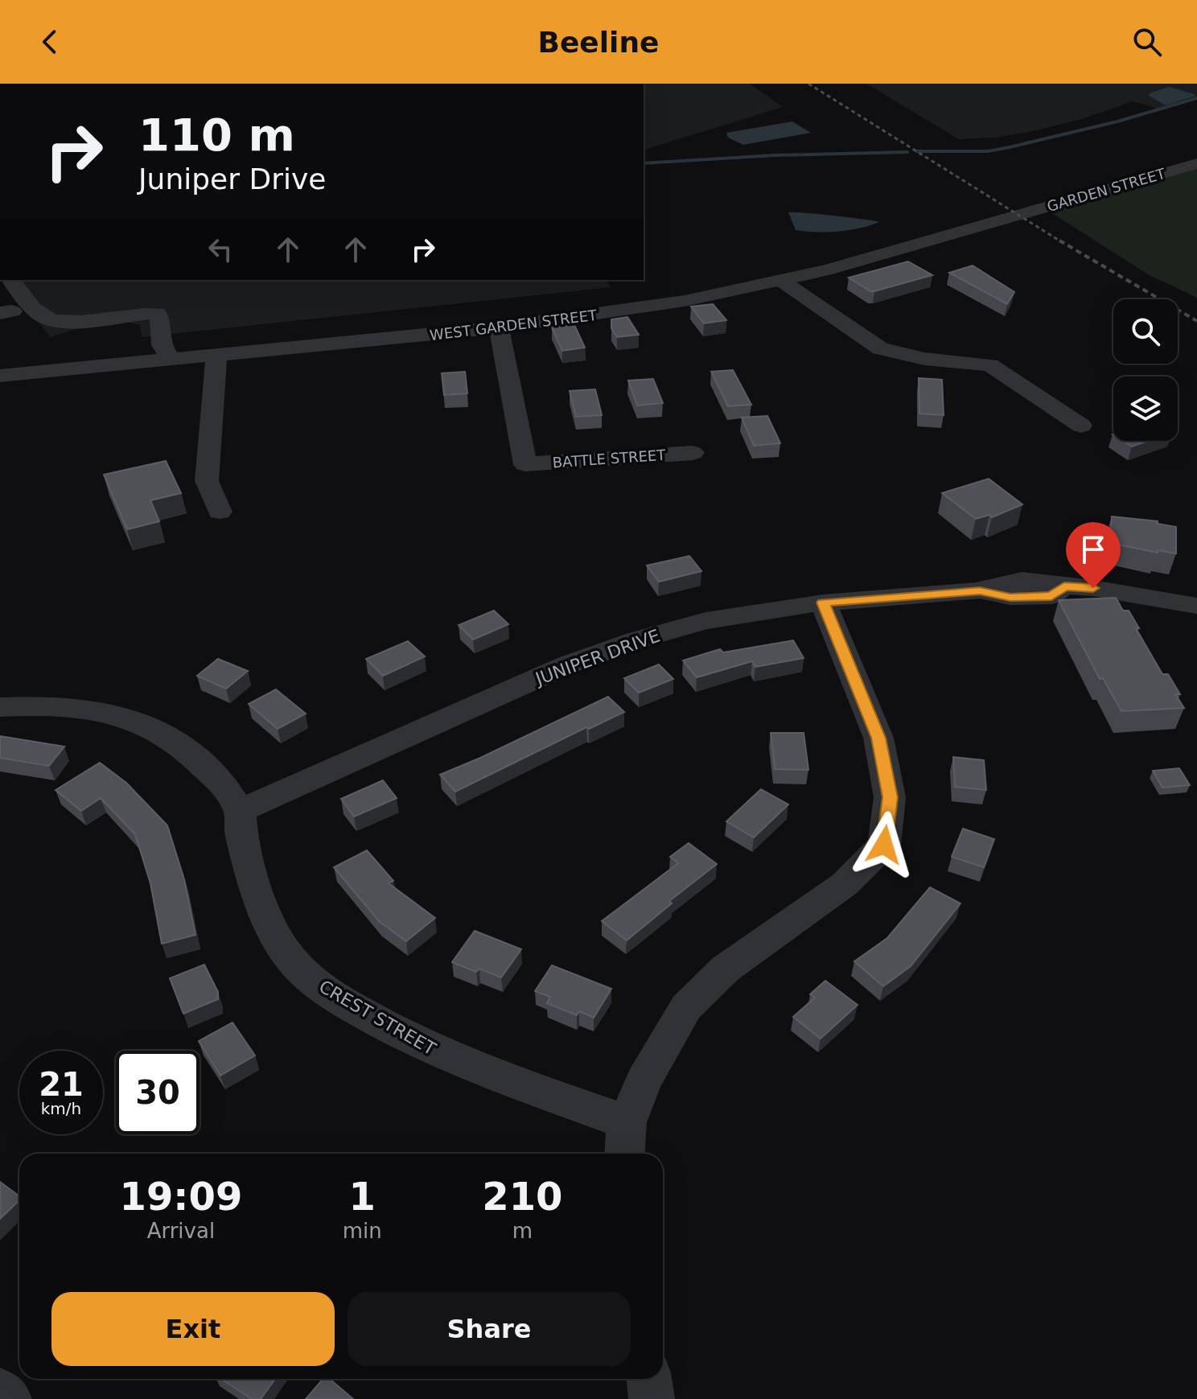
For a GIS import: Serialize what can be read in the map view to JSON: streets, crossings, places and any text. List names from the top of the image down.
{
  "streets": {
    "street": [
      "GARDEN STREET",
      "WEST GARDEN STREET",
      "BATTLE STREET",
      "JUNIPER DRIVE",
      "CREST STREET"
    ]
  },
  "crossings": [
    ["GARDEN STREET", "WEST GARDEN STREET"],
    ["WEST GARDEN STREET", "BATTLE STREET"],
    ["JUNIPER DRIVE", "CREST STREET"]
  ],
  "page": {
    "header": "Beeline",
    "turn": ["110 m", "Juniper Drive"],
    "speed": "21 km/h",
    "limit": "30",
    "eta": [
      "19:09",
      "Arrival",
      "1",
      "min",
      "210",
      "m"
    ],
    "buttons": ["Exit", "Share"]
  }
}
